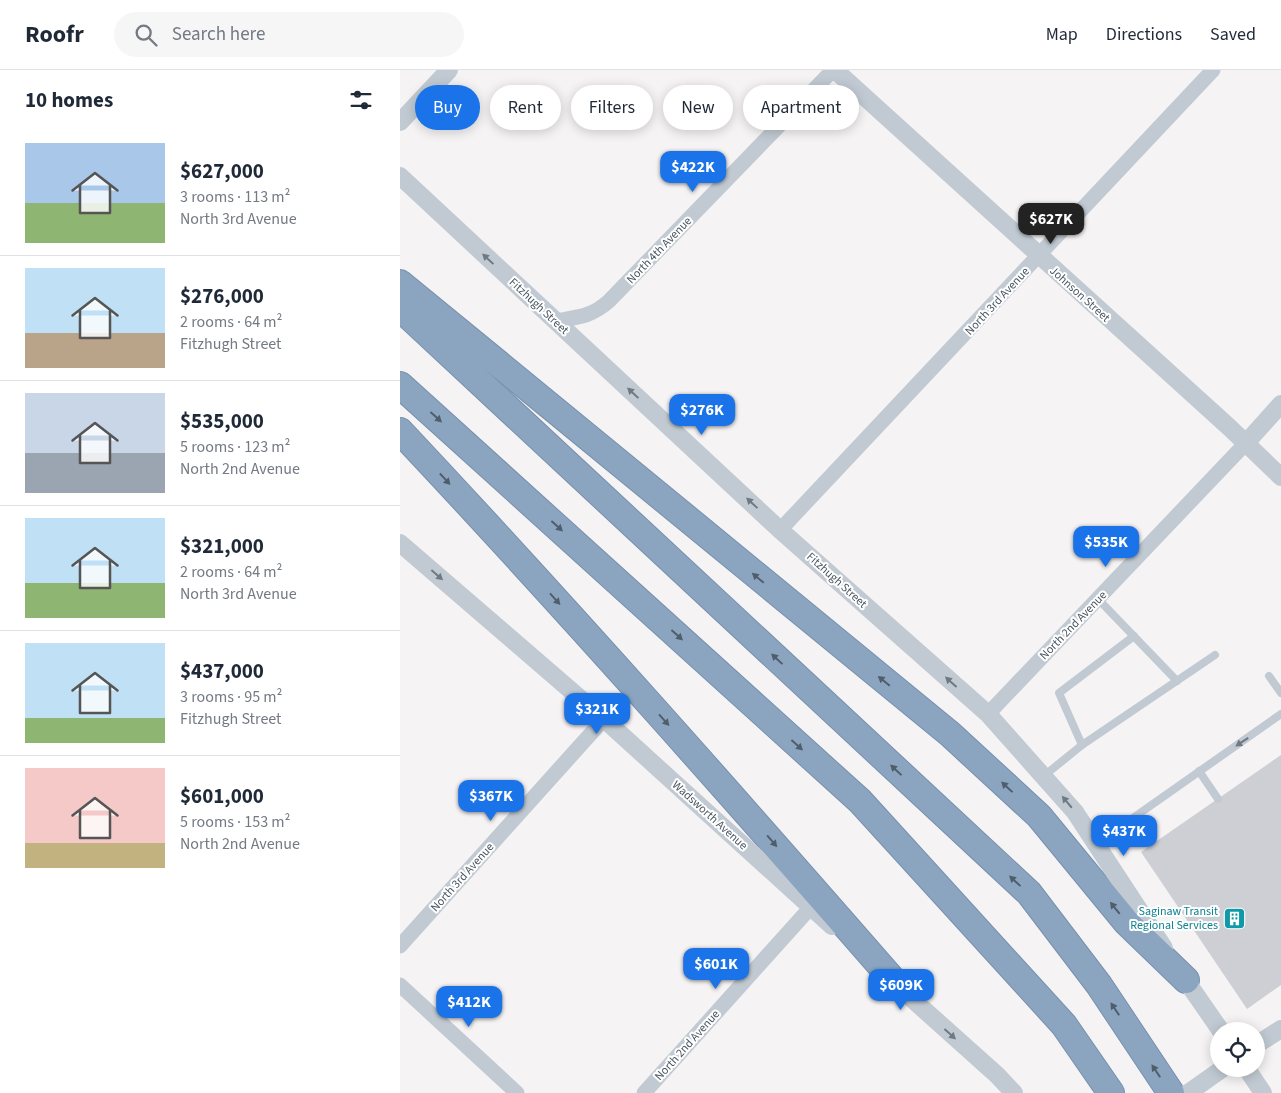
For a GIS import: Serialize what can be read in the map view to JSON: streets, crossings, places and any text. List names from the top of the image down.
{
  "streets": {
    "street": [
      "North 4th Avenue",
      "Johnson Street",
      "North 3rd Avenue",
      "Fitzhugh Street",
      "North 2nd Avenue",
      "Wadsworth Avenue"
    ]
  },
  "crossings": [
    ["North 4th Avenue", "Johnson Street"],
    ["North 4th Avenue", "Fitzhugh Street"],
    ["Johnson Street", "North 3rd Avenue"],
    ["Johnson Street", "North 2nd Avenue"],
    ["North 3rd Avenue", "Fitzhugh Street"],
    ["North 3rd Avenue", "Wadsworth Avenue"],
    ["Fitzhugh Street", "North 2nd Avenue"],
    ["North 2nd Avenue", "Wadsworth Avenue"]
  ],
  "one_way": ["Fitzhugh Street", "Wadsworth Avenue"],
  "places": {
    "building": ["Saginaw Transit Regional Services"]
  },
  "page": {
    "header": "Roofr",
    "search": "Search here",
    "nav": ["Map", "Directions", "Saved"],
    "heading": "10 homes",
    "chip": [
      "Buy",
      "Rent",
      "Filters",
      "New",
      "Apartment"
    ],
    "list": [
      {
        "name": "$627,000",
        "note": "3 rooms · 113 m² · North 3rd Avenue"
      },
      {
        "name": "$276,000",
        "note": "2 rooms · 64 m² · Fitzhugh Street"
      },
      {
        "name": "$535,000",
        "note": "5 rooms · 123 m² · North 2nd Avenue"
      },
      {
        "name": "$321,000",
        "note": "2 rooms · 64 m² · North 3rd Avenue"
      },
      {
        "name": "$437,000",
        "note": "3 rooms · 95 m² · Fitzhugh Street"
      },
      {
        "name": "$601,000",
        "note": "5 rooms · 153 m² · North 2nd Avenue"
      }
    ],
    "price": [
      "$422K",
      "$627K",
      "$276K",
      "$535K",
      "$321K",
      "$367K",
      "$437K",
      "$601K",
      "$609K",
      "$412K"
    ]
  }
}
